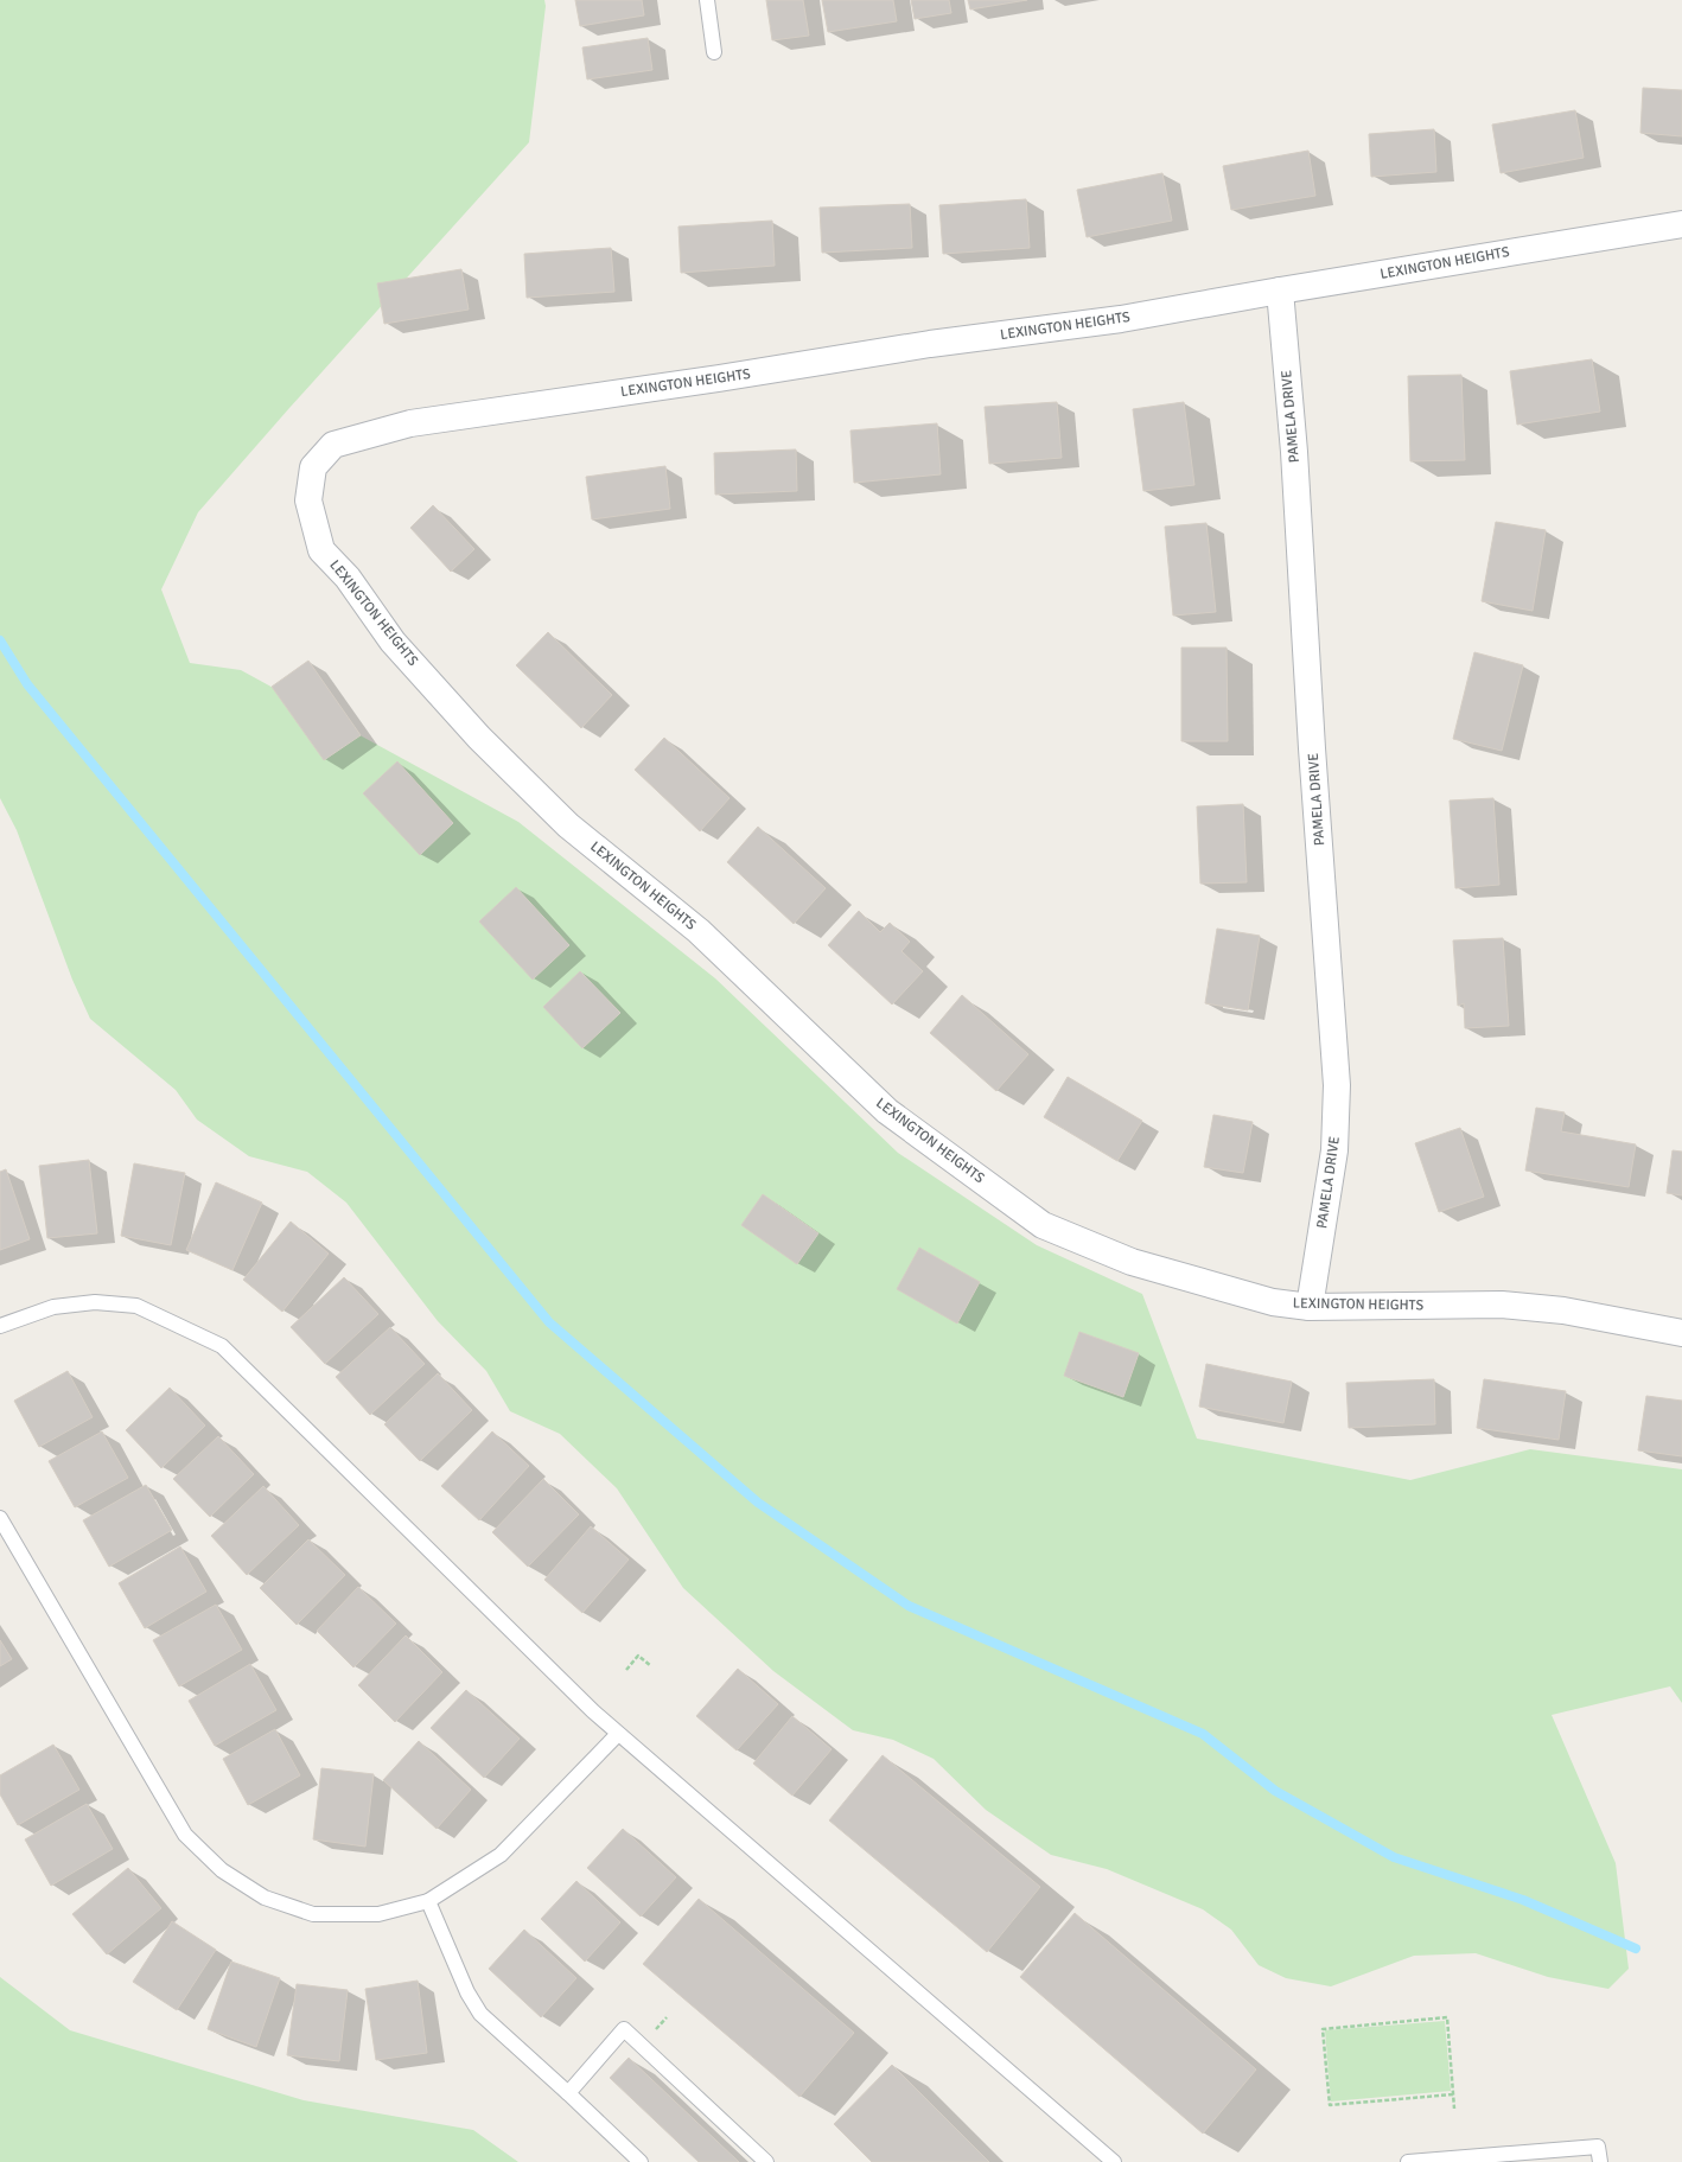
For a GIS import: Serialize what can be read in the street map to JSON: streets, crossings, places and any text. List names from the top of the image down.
{
  "streets": {
    "street": ["LEXINGTON HEIGHTS", "PAMELA DRIVE"]
  },
  "crossings": [
    ["LEXINGTON HEIGHTS", "PAMELA DRIVE"]
  ]
}
